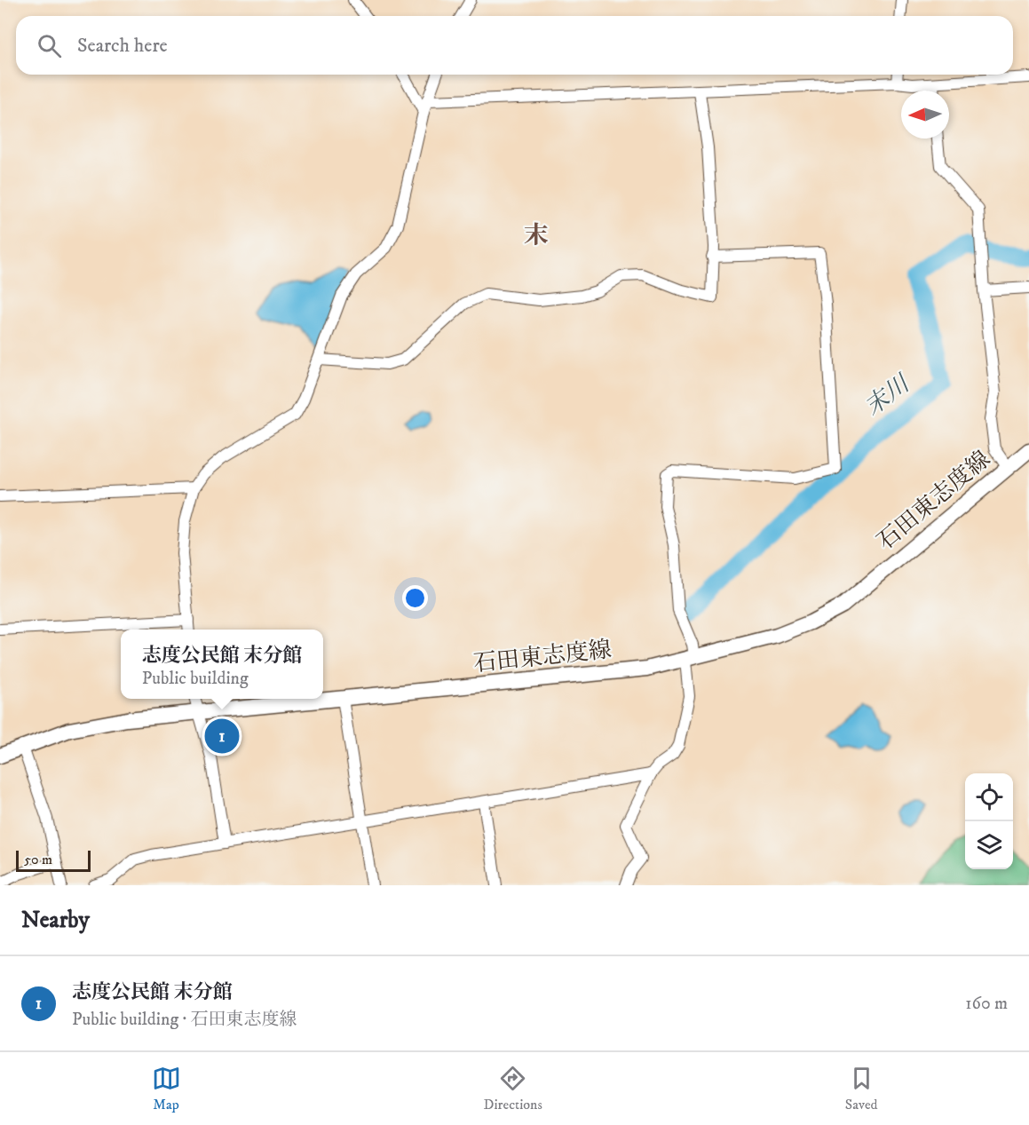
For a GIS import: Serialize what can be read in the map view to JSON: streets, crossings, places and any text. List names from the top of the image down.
{
  "streets": {
    "main road": ["石田東志度線"]
  },
  "districts": ["末"],
  "water": ["末川"],
  "scale_bar": "50 m",
  "north": "left",
  "page": {
    "search": "Search here",
    "popup": ["志度公民館 末分館", "Public building"],
    "pins": "1",
    "scale": "50 m",
    "heading": "Nearby",
    "list": [
      {
        "mark": "1",
        "name": "志度公民館 末分館",
        "note": "Public building · 石田東志度線",
        "value": "160 m"
      }
    ],
    "nav": ["Map", "Directions", "Saved"]
  }
}
